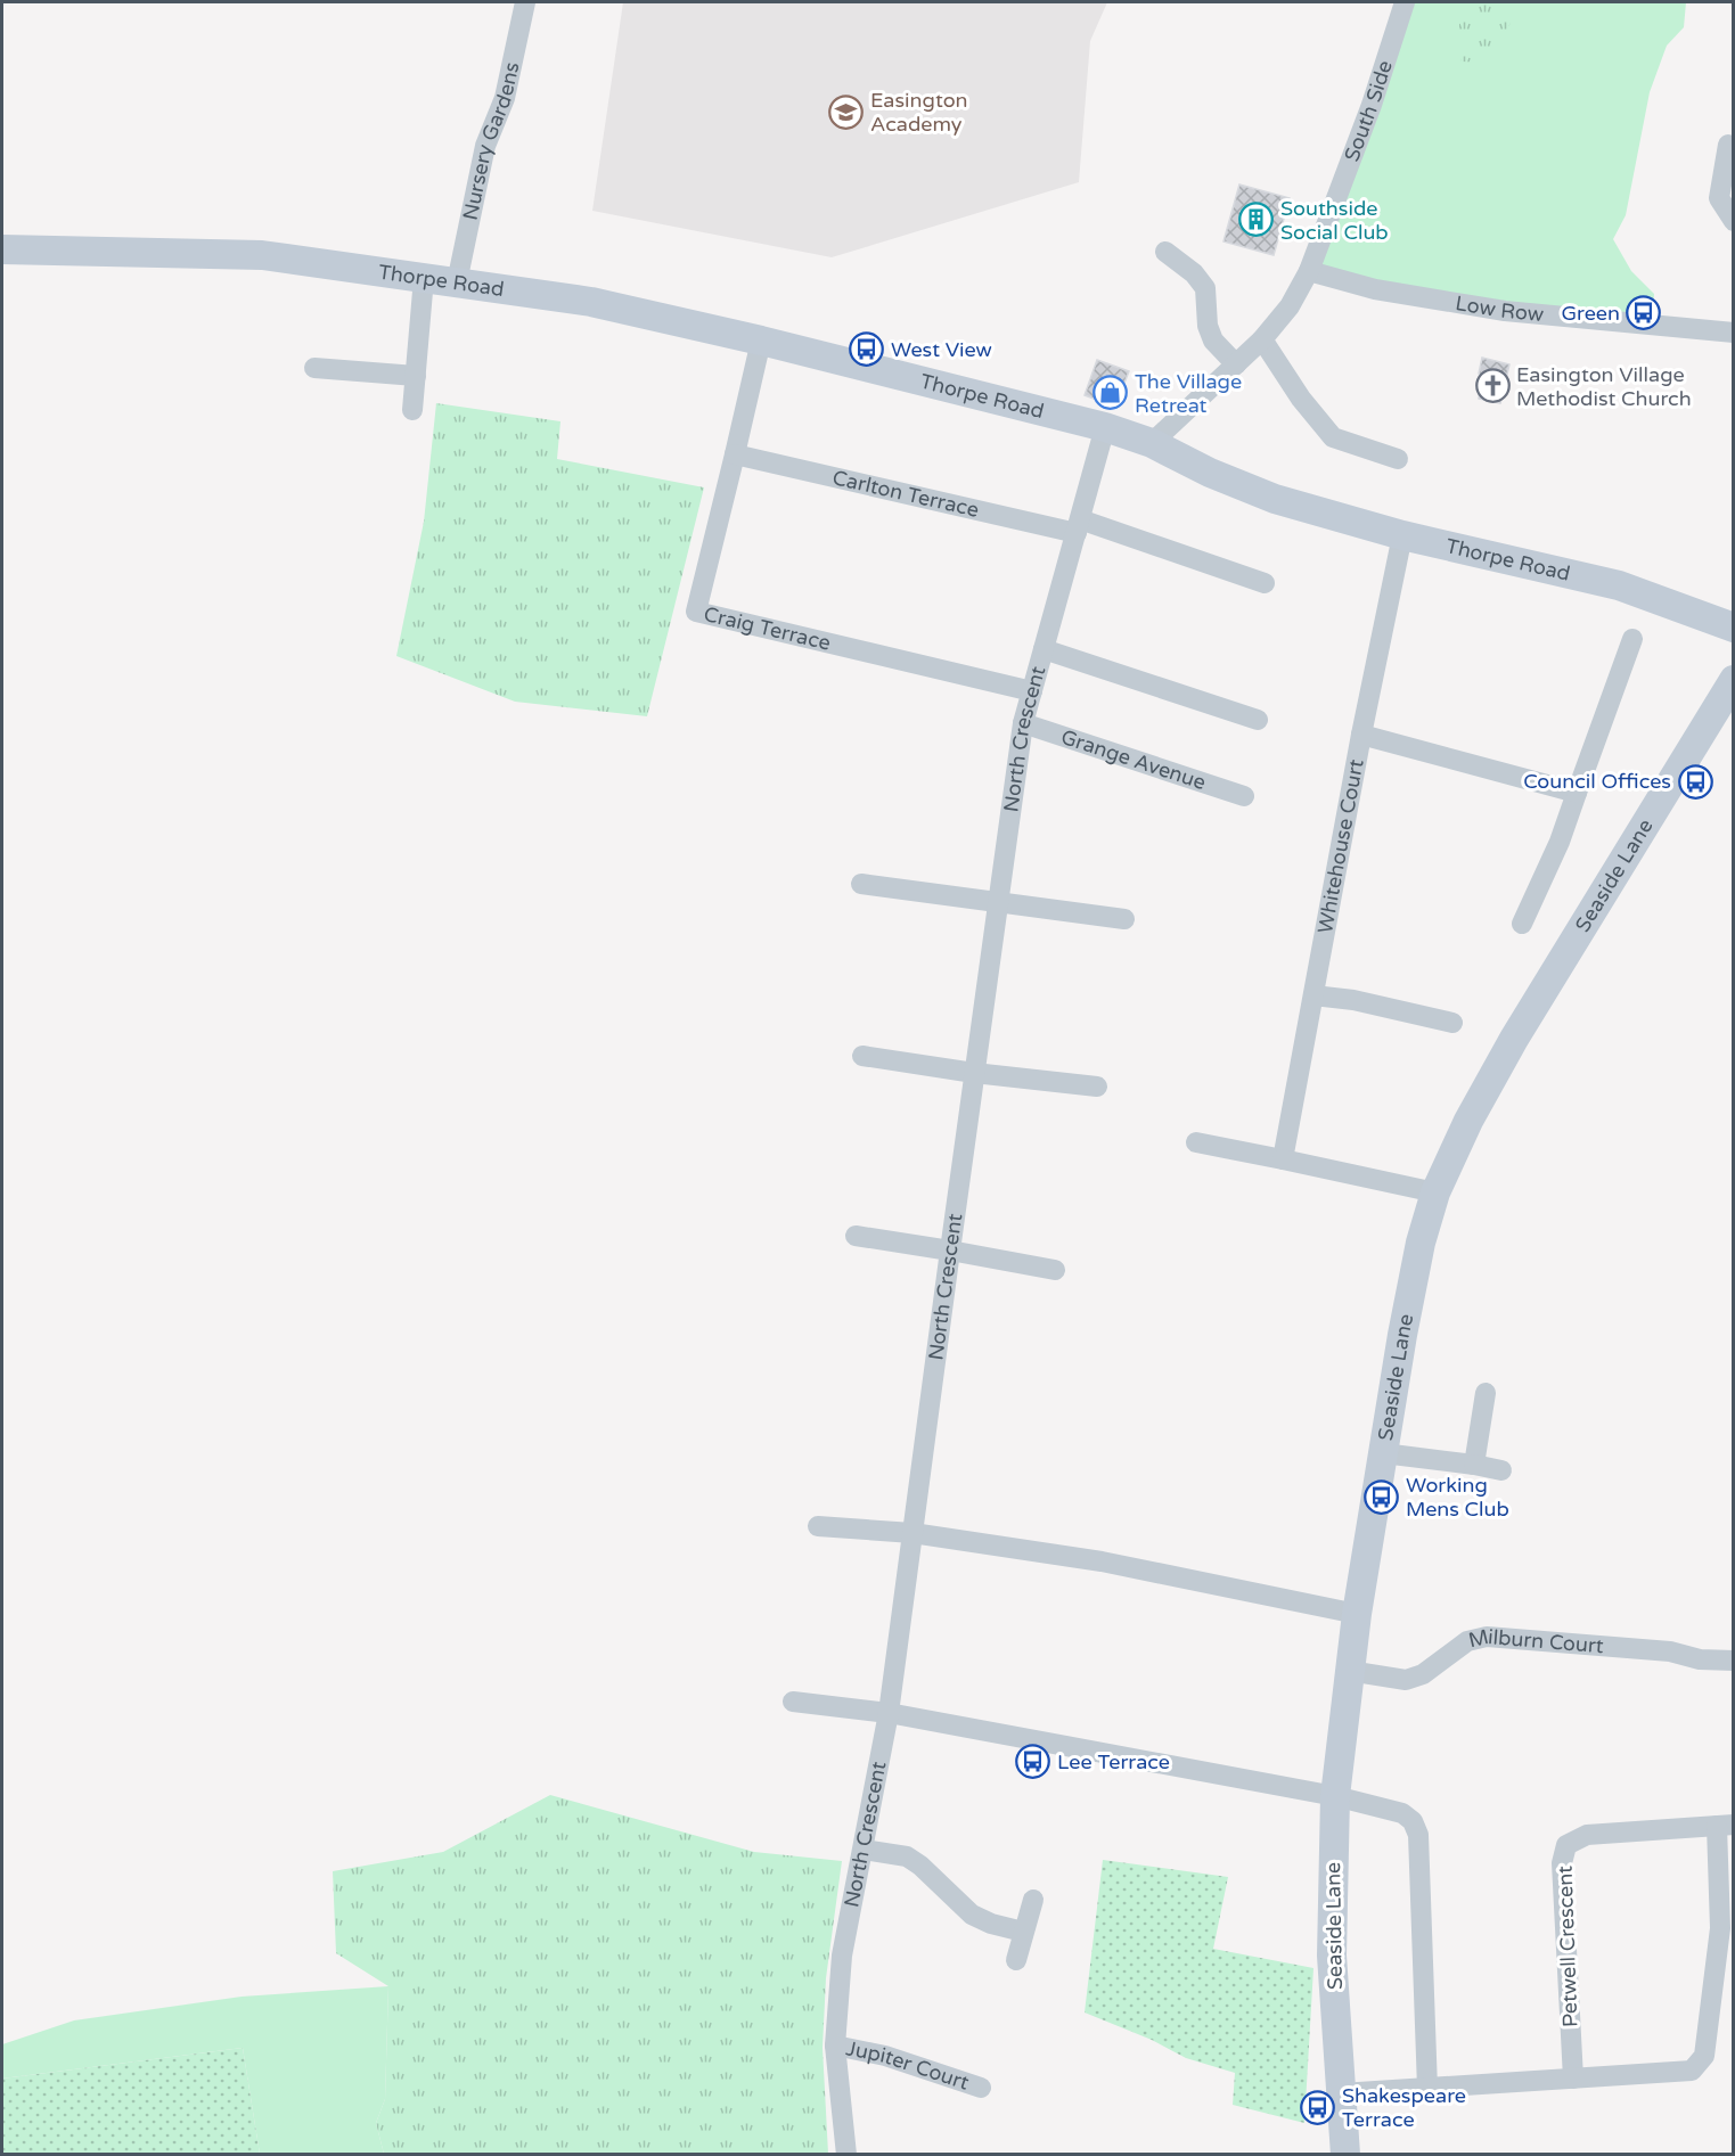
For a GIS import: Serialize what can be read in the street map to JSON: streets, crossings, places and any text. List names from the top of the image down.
{
  "streets": {
    "main road": ["Thorpe Road", "Seaside Lane"],
    "street": [
      "South Side",
      "Nursery Gardens",
      "Low Row",
      "Carlton Terrace",
      "Craig Terrace",
      "North Crescent",
      "Grange Avenue",
      "Whitehouse Court",
      "Milburn Court",
      "Petwell Crescent",
      "Jupiter Court"
    ]
  },
  "crossings": [
    ["South Side", "Thorpe Road"],
    ["South Side", "Low Row"],
    ["Nursery Gardens", "Thorpe Road"],
    ["Thorpe Road", "Craig Terrace"],
    ["Thorpe Road", "North Crescent"],
    ["Thorpe Road", "Whitehouse Court"],
    ["Carlton Terrace", "Craig Terrace"],
    ["Carlton Terrace", "North Crescent"],
    ["Craig Terrace", "North Crescent"],
    ["North Crescent", "Grange Avenue"],
    ["North Crescent", "Jupiter Court"],
    ["Seaside Lane", "Milburn Court"],
    ["Seaside Lane", "Petwell Crescent"]
  ],
  "places": {
    "school or university": ["Easington Academy"],
    "building": ["Southside Social Club"],
    "bus stop": [
      "Green",
      "West View",
      "Council Offices",
      "Working Mens Club",
      "Lee Terrace",
      "Shakespeare Terrace"
    ],
    "church": ["Easington Village Methodist Church"],
    "shop": ["The Village Retreat"]
  }
}
